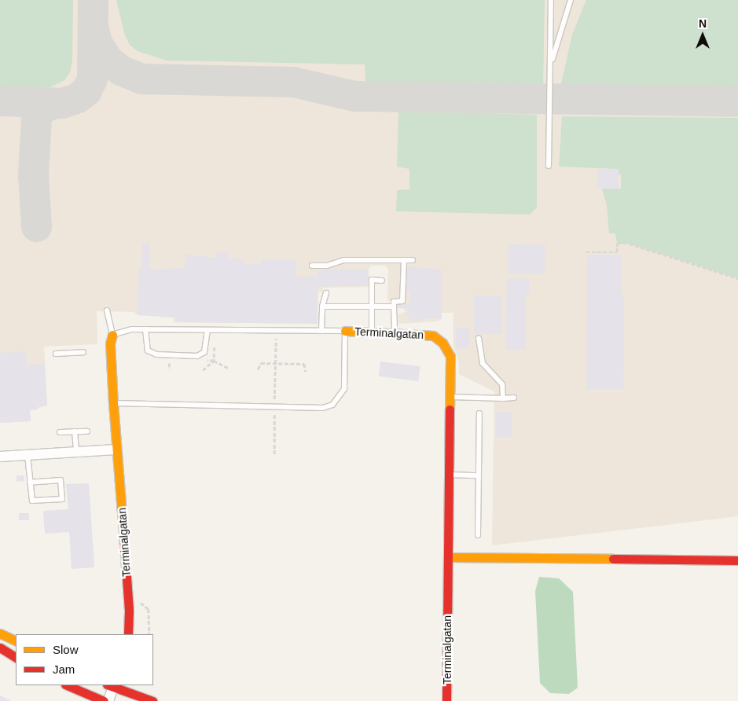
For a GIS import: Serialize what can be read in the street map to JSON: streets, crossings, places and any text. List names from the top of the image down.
{
  "streets": {
    "street": ["Terminalgatan"]
  },
  "legend": ["Slow", "Jam"],
  "north": "top"
}
